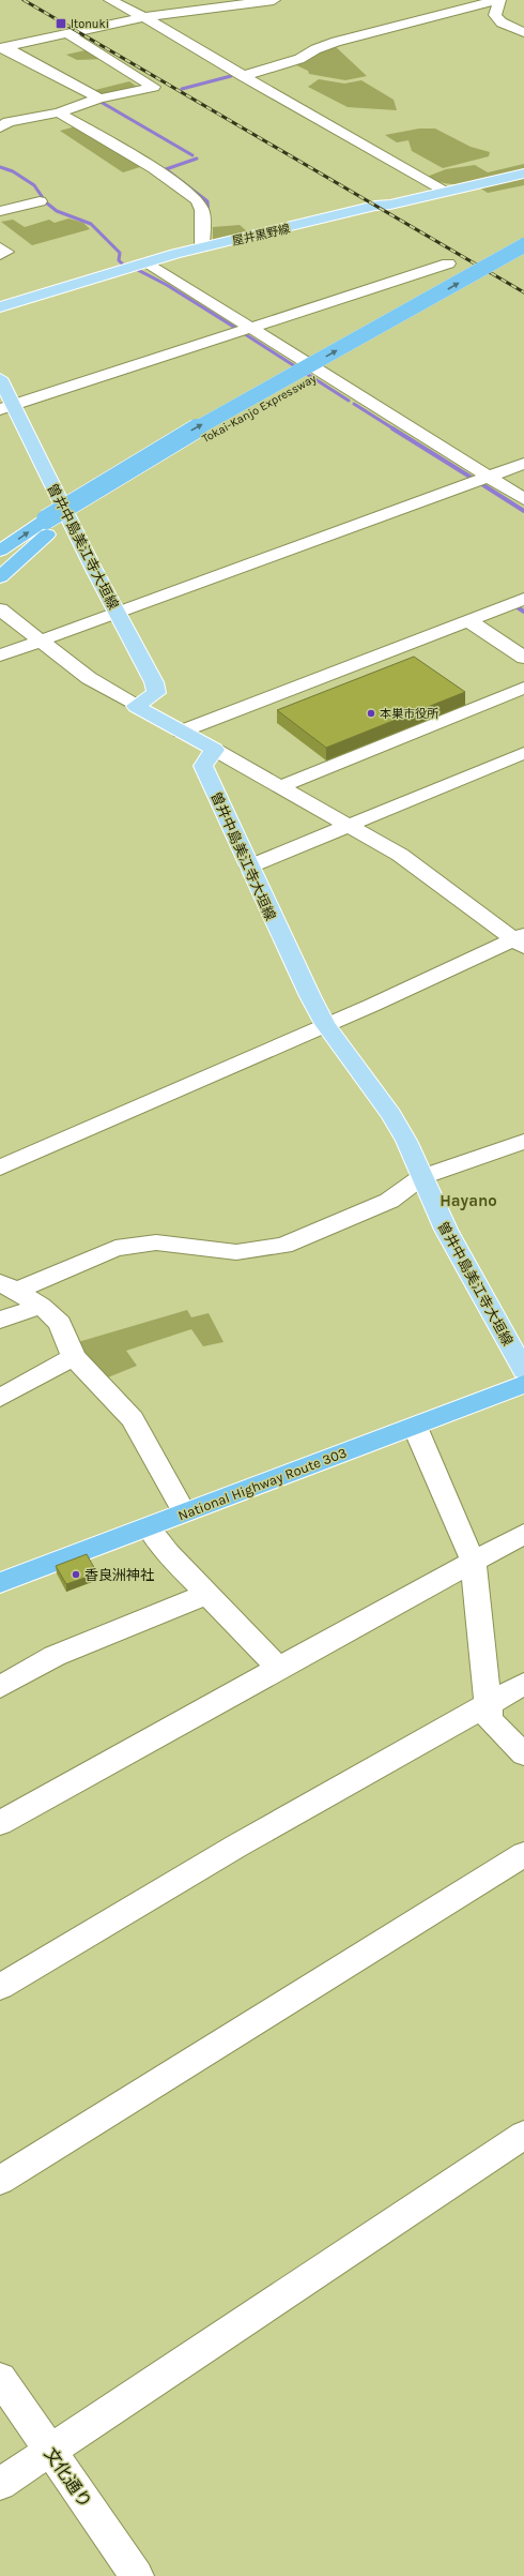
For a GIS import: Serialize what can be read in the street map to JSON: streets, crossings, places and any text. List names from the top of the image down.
{
  "streets": {
    "highway": ["Tokai-Kanjo Expressway", "National Highway Route 303"],
    "main road": ["屋井黒野線", "曽井中島美江寺大垣線"],
    "street": ["文化通り"]
  },
  "districts": ["Hayano"],
  "places": {
    "transit": ["Itonuki"],
    "other": ["本巣市役所", "香良洲神社"]
  }
}
